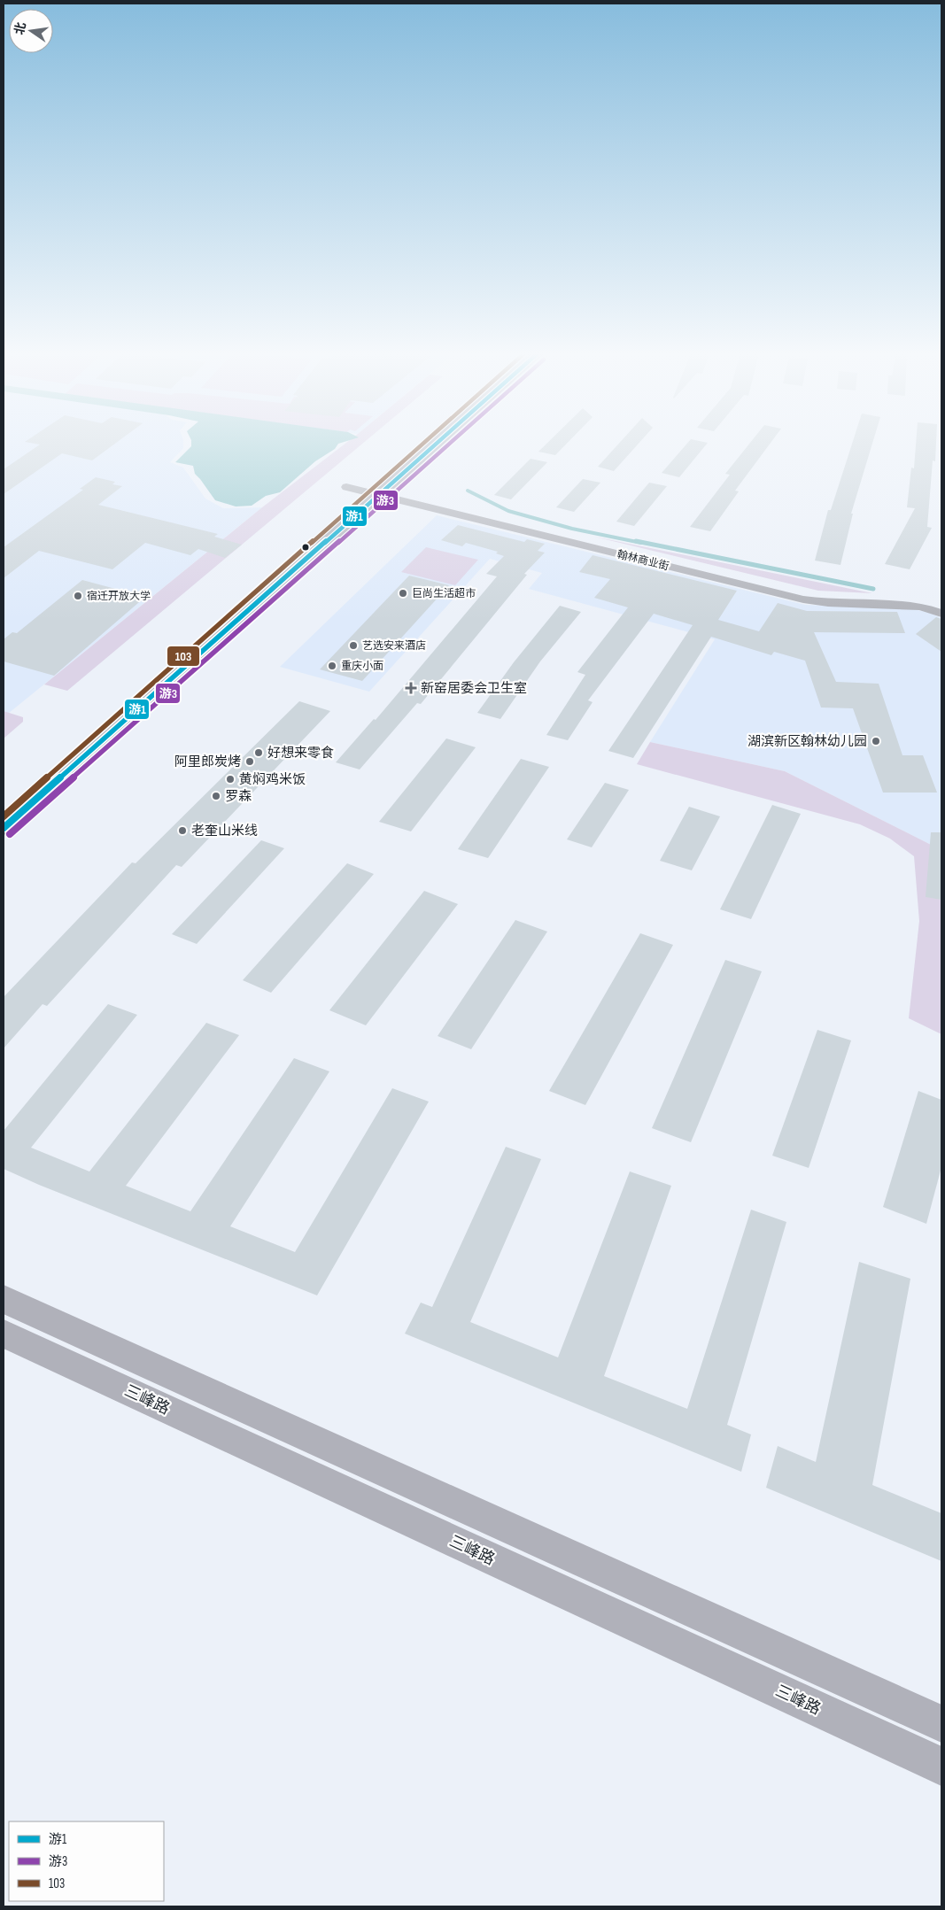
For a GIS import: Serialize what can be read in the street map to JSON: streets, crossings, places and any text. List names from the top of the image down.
{
  "streets": {
    "main road": ["三峰路"],
    "street": ["翰林商业街"]
  },
  "places": {
    "other": [
      "巨尚生活超市",
      "宿迁开放大学",
      "艺选安来酒店",
      "重庆小面",
      "湖滨新区翰林幼儿园",
      "好想来零食",
      "阿里郎炭烤",
      "黄焖鸡米饭",
      "罗森",
      "老奎山米线"
    ],
    "health": ["新窑居委会卫生室"]
  },
  "lines": ["transit line 游1", "transit line 游3", "transit line 103"],
  "legend": ["游1", "游3", "103"],
  "north": "left"
}
